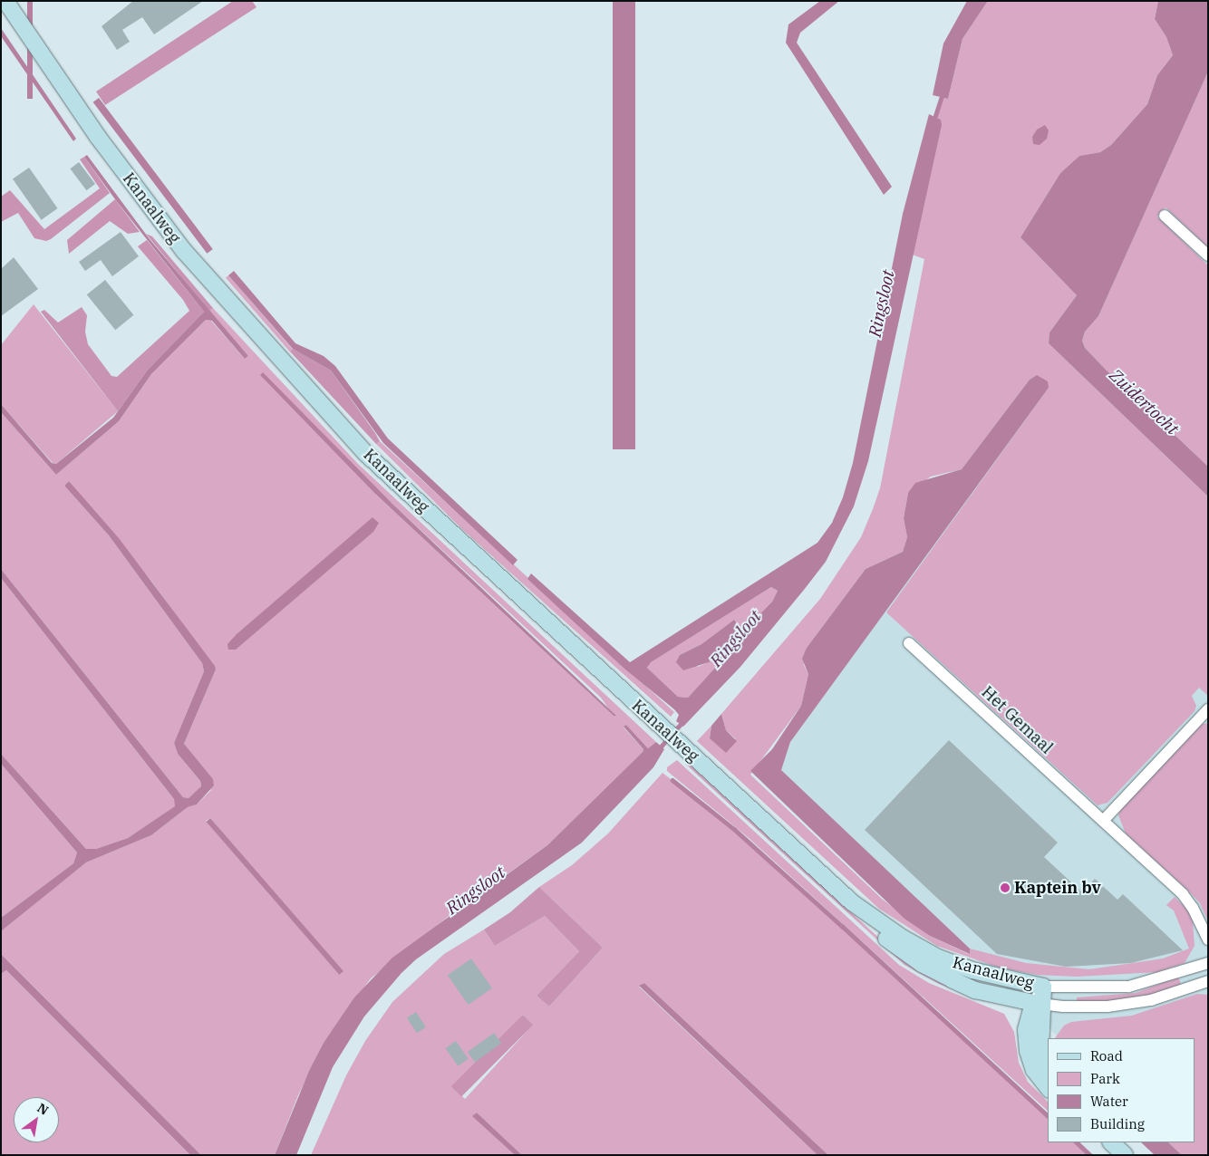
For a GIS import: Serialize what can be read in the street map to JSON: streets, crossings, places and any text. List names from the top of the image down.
{
  "streets": {
    "street": ["Kanaalweg", "Het Gemaal"]
  },
  "water": ["Ringsloot", "Zuidertocht"],
  "places": ["Kaptein bv"],
  "legend": [
    "Road",
    "Park",
    "Water",
    "Building"
  ],
  "north": "top right"
}
